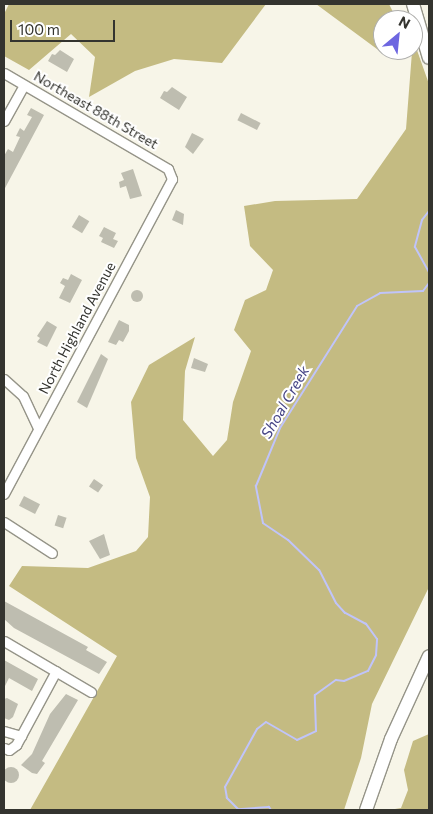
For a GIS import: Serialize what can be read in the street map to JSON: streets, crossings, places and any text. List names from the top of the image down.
{
  "streets": {
    "street": ["Northeast 88th Street", "North Highland Avenue"]
  },
  "crossings": [
    ["Northeast 88th Street", "North Highland Avenue"]
  ],
  "water": ["Shoal Creek"],
  "scale_bar": "100 m",
  "north": "top right"
}
